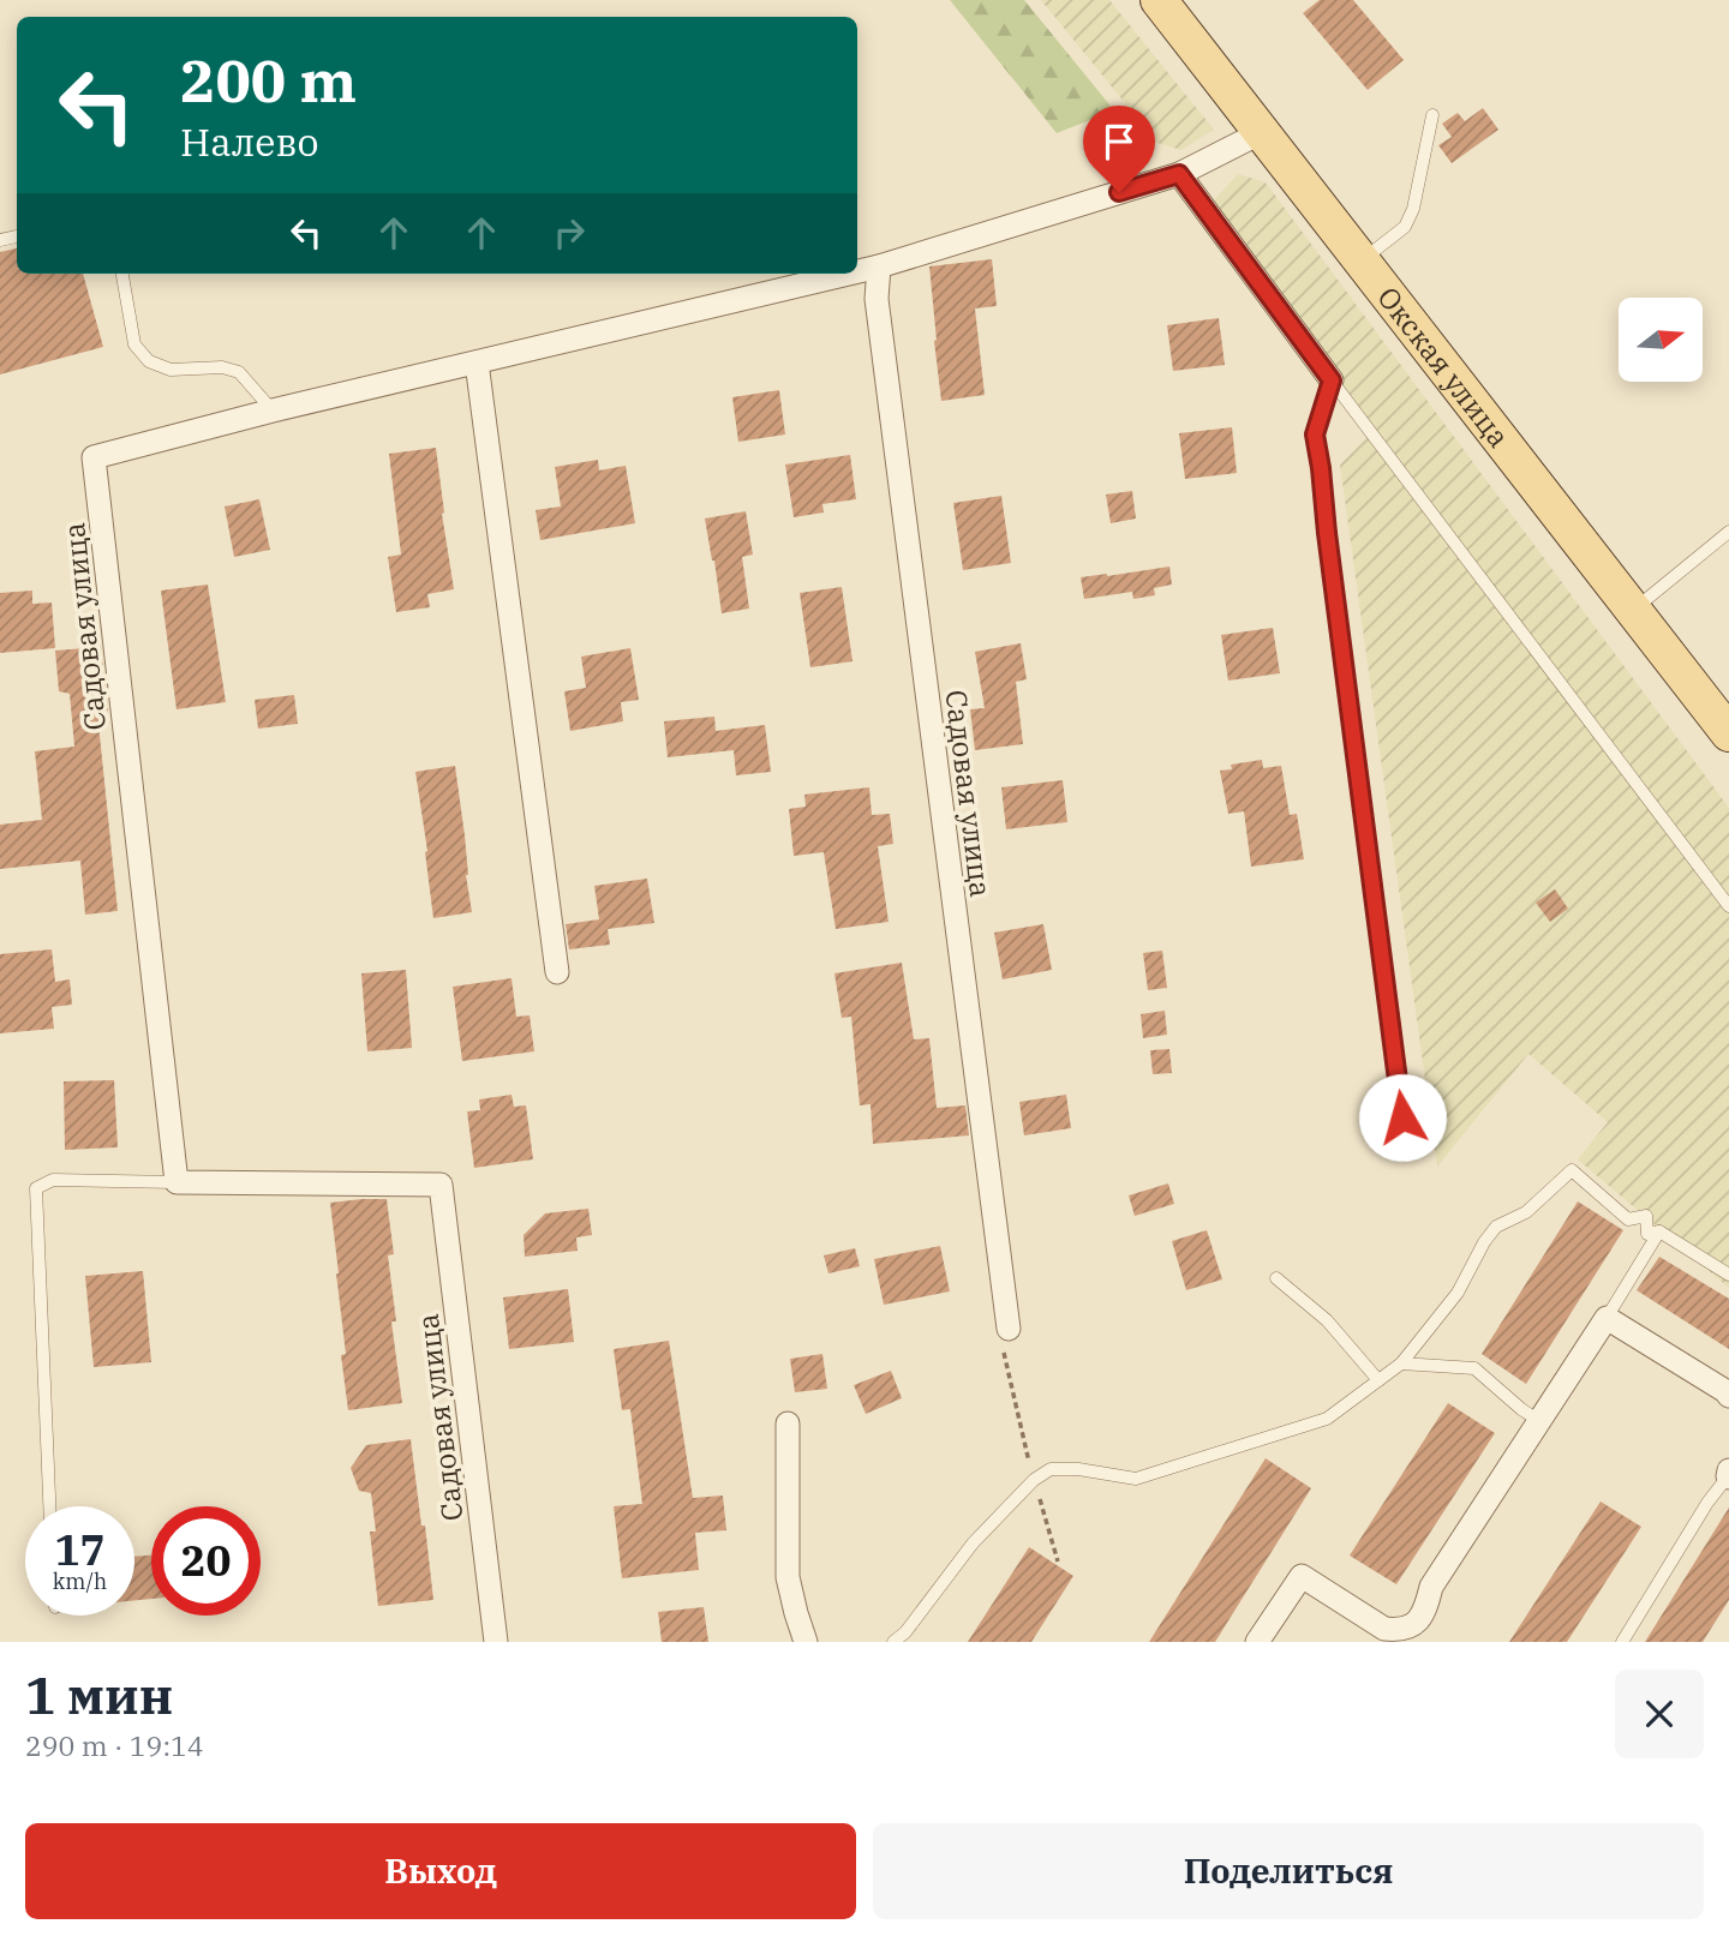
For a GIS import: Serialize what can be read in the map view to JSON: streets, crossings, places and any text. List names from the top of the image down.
{
  "streets": {
    "main road": ["Окская улица"],
    "street": ["Садовая улица"]
  },
  "crossings": [
    ["Окская улица", "Садовая улица"]
  ],
  "north": "right",
  "page": {
    "turn": ["200 m", "Налево"],
    "speed": "17 km/h",
    "limit": "20",
    "heading": ["1 мин", "290 m · 19:14"],
    "buttons": ["Выход", "Поделиться"]
  }
}
